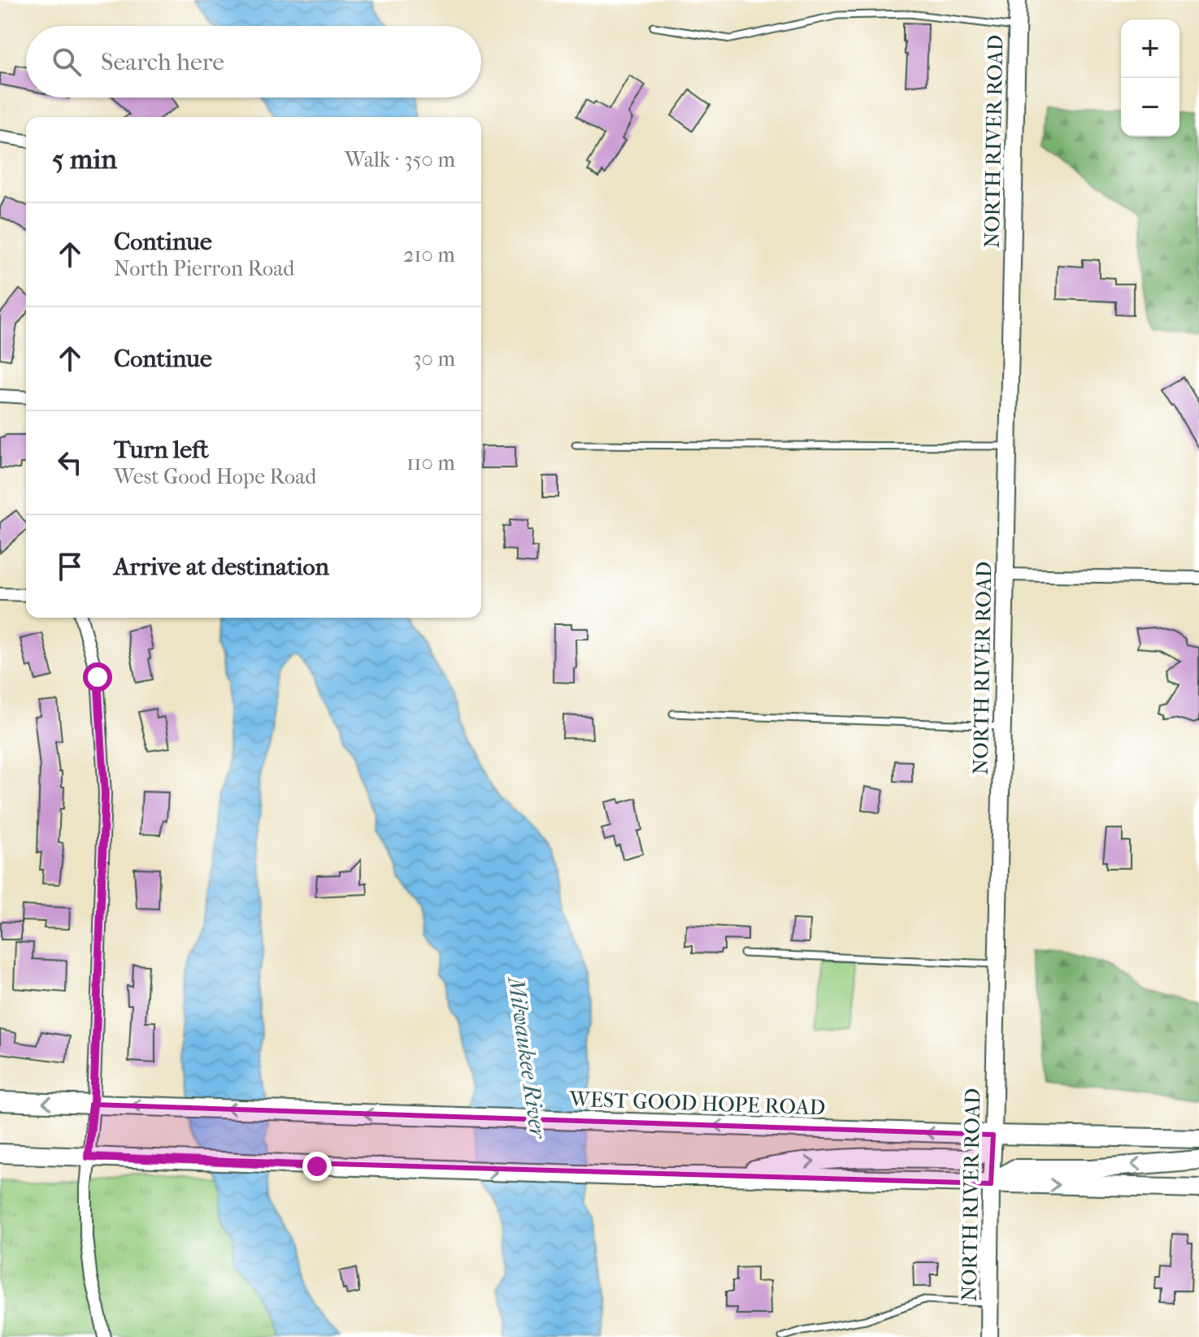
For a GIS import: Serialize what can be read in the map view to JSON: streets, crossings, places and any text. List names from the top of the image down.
{
  "streets": {
    "main road": ["WEST GOOD HOPE ROAD"],
    "street": ["NORTH RIVER ROAD"]
  },
  "crossings": [
    ["NORTH RIVER ROAD", "WEST GOOD HOPE ROAD"]
  ],
  "water": ["Milwaukee River"],
  "page": {
    "map_buttons": ["+", "−"],
    "search": "Search here",
    "heading": ["5 min", "Walk · 350 m"],
    "list": [
      ["Continue", "North Pierron Road", "210 m"],
      ["Continue", "30 m"],
      ["Turn left", "West Good Hope Road", "110 m"],
      "Arrive at destination"
    ]
  }
}
